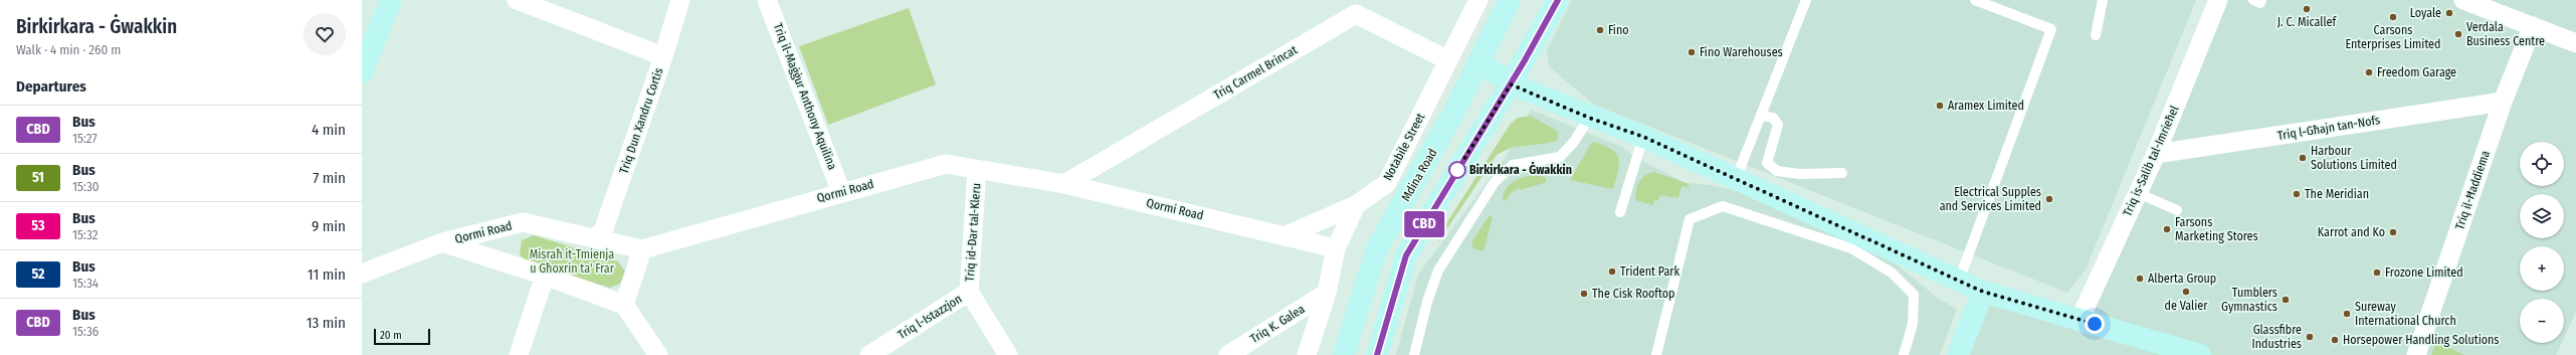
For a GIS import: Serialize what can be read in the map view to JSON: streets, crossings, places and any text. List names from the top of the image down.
{
  "streets": {
    "main road": ["Mdina Road"],
    "street": [
      "Triq Carmel Brincat",
      "Triq il-Maġġur Anthony Aquilina",
      "Triq Dun Xandru Cortis",
      "Triq l-Għajn tan-Nofs",
      "Notabile Street",
      "Triq is-Salib tal-Imrieħel",
      "Triq il-Ħaddiema",
      "Qormi Road",
      "Triq id-Dar tal-Kleru",
      "Triq l-Istazzjon",
      "Triq K. Galea"
    ]
  },
  "crossings": [
    ["Triq Carmel Brincat", "Notabile Street"],
    ["Triq Carmel Brincat", "Qormi Road"],
    ["Triq il-Maġġur Anthony Aquilina", "Qormi Road"],
    ["Triq Dun Xandru Cortis", "Qormi Road"],
    ["Triq l-Għajn tan-Nofs", "Triq is-Salib tal-Imrieħel"],
    ["Triq l-Għajn tan-Nofs", "Triq il-Ħaddiema"],
    ["Notabile Street", "Qormi Road"],
    ["Notabile Street", "Triq K. Galea"],
    ["Qormi Road", "Triq id-Dar tal-Kleru"],
    ["Triq id-Dar tal-Kleru", "Triq l-Istazzjon"]
  ],
  "parks": ["Misraħ it-Tmienja u Għoxrin ta' Frar"],
  "places": [
    "J. C. Micallef",
    "Loyale",
    "Carsons Enterprises Limited",
    "Fino",
    "Verdala Business Centre",
    "Fino Warehouses",
    "Freedom Garage",
    "Aramex Limited",
    "Harbour Solutions Limited",
    "Birkirkara - Ġwakkin",
    "The Meridian",
    "Electrical Supples and Services Limited",
    "Farsons Marketing Stores",
    "Karrot and Ko",
    "Trident Park",
    "Frozone Limited",
    "Alberta Group",
    "de Valier",
    "The Cisk Rooftop",
    "Tumblers Gymnastics",
    "Sureway International Church",
    "Glassfibre Industries",
    "Horsepower Handling Solutions"
  ],
  "lines": ["bus line CBD"],
  "scale_bar": "20 m",
  "page": {
    "heading": [
      ["Birkirkara - Ġwakkin", "Walk · 4 min · 260 m"],
      "Departures"
    ],
    "on_map": "CBD",
    "list": [
      {
        "mark": "CBD",
        "name": "Bus",
        "note": "15:27",
        "value": "4 min"
      },
      {
        "mark": "51",
        "name": "Bus",
        "note": "15:30",
        "value": "7 min"
      },
      {
        "mark": "53",
        "name": "Bus",
        "note": "15:32",
        "value": "9 min"
      },
      {
        "mark": "52",
        "name": "Bus",
        "note": "15:34",
        "value": "11 min"
      },
      {
        "mark": "CBD",
        "name": "Bus",
        "note": "15:36",
        "value": "13 min"
      }
    ],
    "map_buttons": ["+", "−"],
    "scale": "20 m"
  }
}
